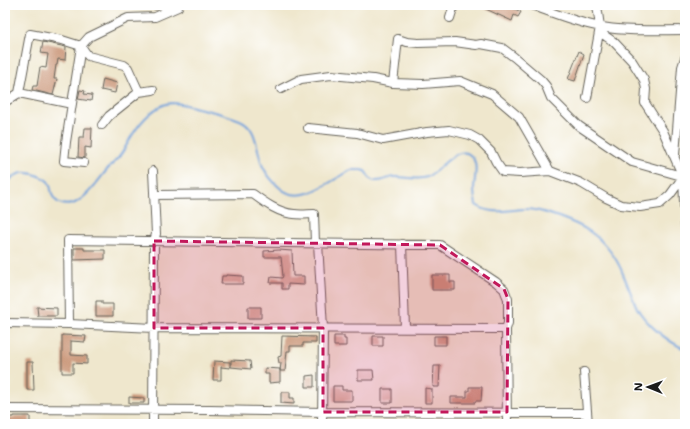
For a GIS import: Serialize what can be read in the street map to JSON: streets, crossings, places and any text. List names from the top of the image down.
{
  "north": "left"
}
